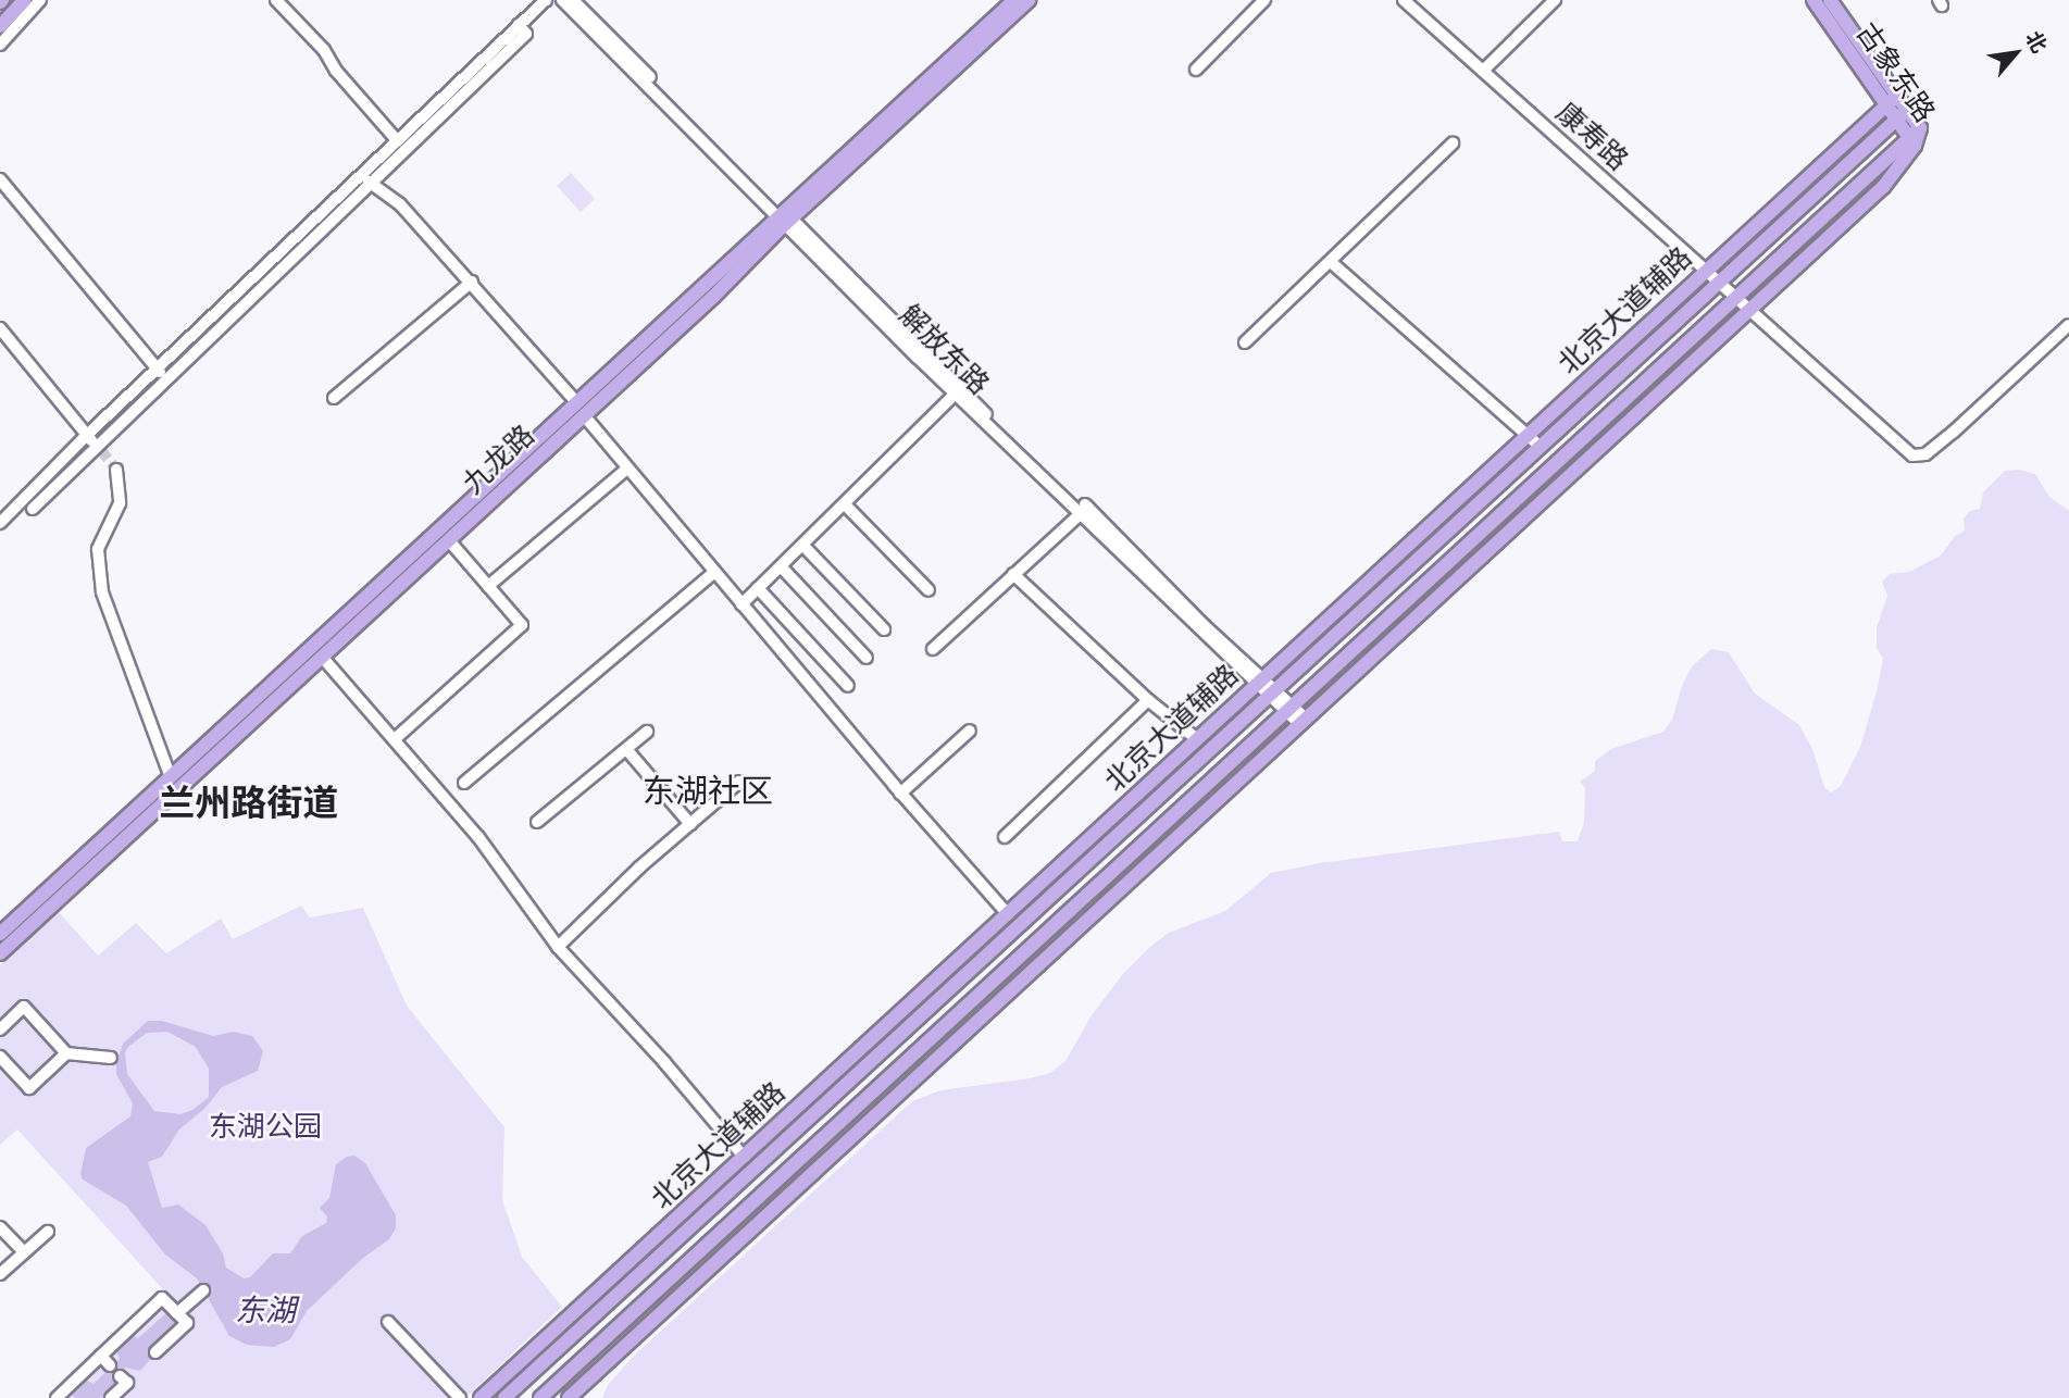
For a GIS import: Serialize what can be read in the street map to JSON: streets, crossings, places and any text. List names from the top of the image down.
{
  "streets": {
    "main road": ["古象东路", "北京大道辅路", "九龙路"],
    "street": ["康寿路", "解放东路"]
  },
  "crossings": [
    ["古象东路", "北京大道辅路"],
    ["康寿路", "北京大道辅路"],
    ["北京大道辅路", "解放东路"],
    ["解放东路", "九龙路"]
  ],
  "districts": ["东湖社区", "兰州路街道"],
  "water": ["东湖"],
  "parks": ["东湖公园"],
  "north": "top right"
}
